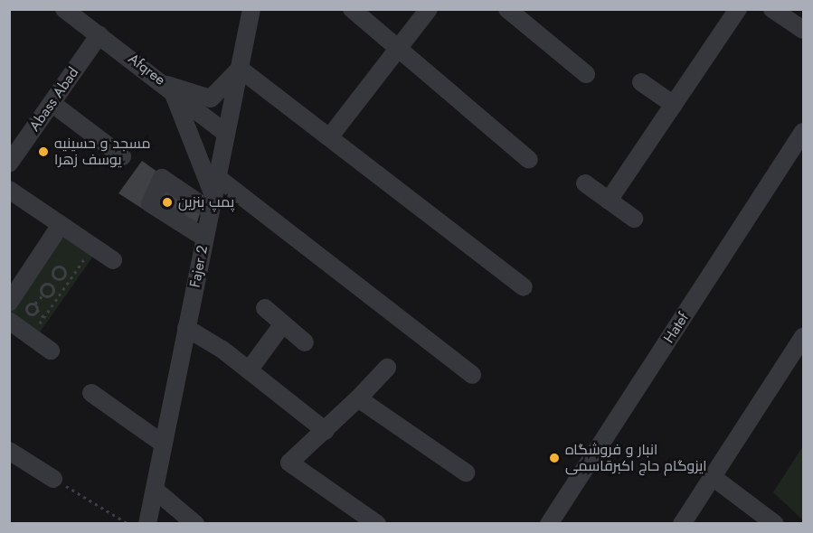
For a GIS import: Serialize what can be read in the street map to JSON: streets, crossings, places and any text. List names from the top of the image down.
{
  "streets": {
    "street": [
      "Afqree",
      "Abass Abad",
      "Fajer 2",
      "Hatef"
    ]
  },
  "crossings": [
    ["Afqree", "Abass Abad"],
    ["Afqree", "Fajer 2"]
  ],
  "places": ["مسجد و حسینیه یوسف زهرا", "پمپ بنزین", "انبار و فروشگاه ایزوگام حاج اکبرقاسمی"]
}
